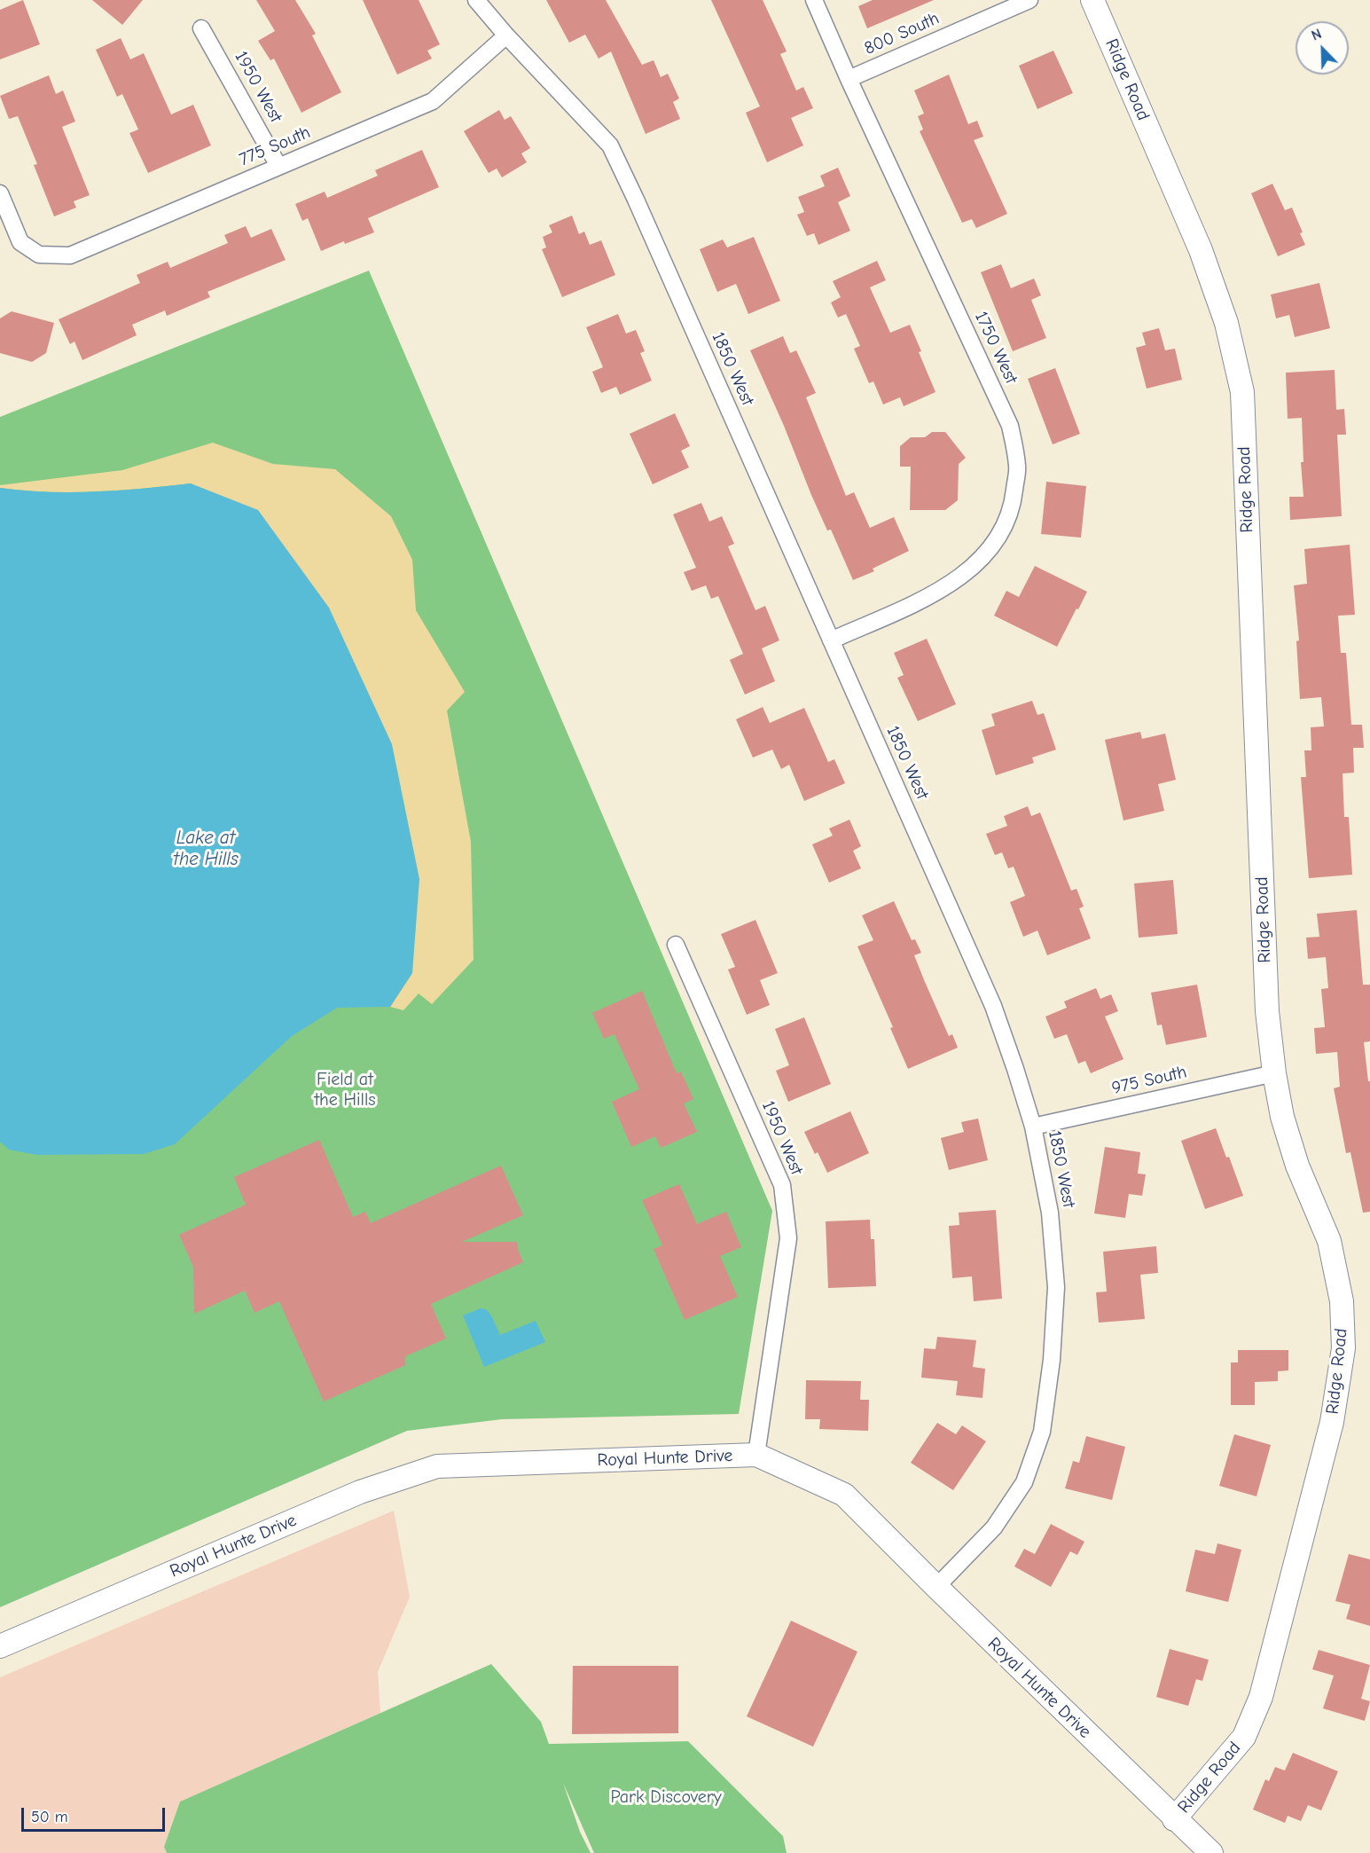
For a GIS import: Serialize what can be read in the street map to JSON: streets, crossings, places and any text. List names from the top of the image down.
{
  "streets": {
    "street": [
      "800 South",
      "Ridge Road",
      "1950 West",
      "775 South",
      "1750 West",
      "1850 West",
      "975 South",
      "Royal Hunte Drive"
    ]
  },
  "crossings": [
    ["800 South", "1750 West"],
    ["Ridge Road", "975 South"],
    ["Ridge Road", "Royal Hunte Drive"],
    ["1950 West", "775 South"],
    ["1950 West", "Royal Hunte Drive"],
    ["775 South", "1850 West"],
    ["1750 West", "1850 West"],
    ["1850 West", "975 South"],
    ["1850 West", "Royal Hunte Drive"]
  ],
  "water": ["Lake at the Hills"],
  "parks": ["Field at the Hills", "Park Discovery"],
  "scale_bar": "50 m",
  "north": "top left"
}
